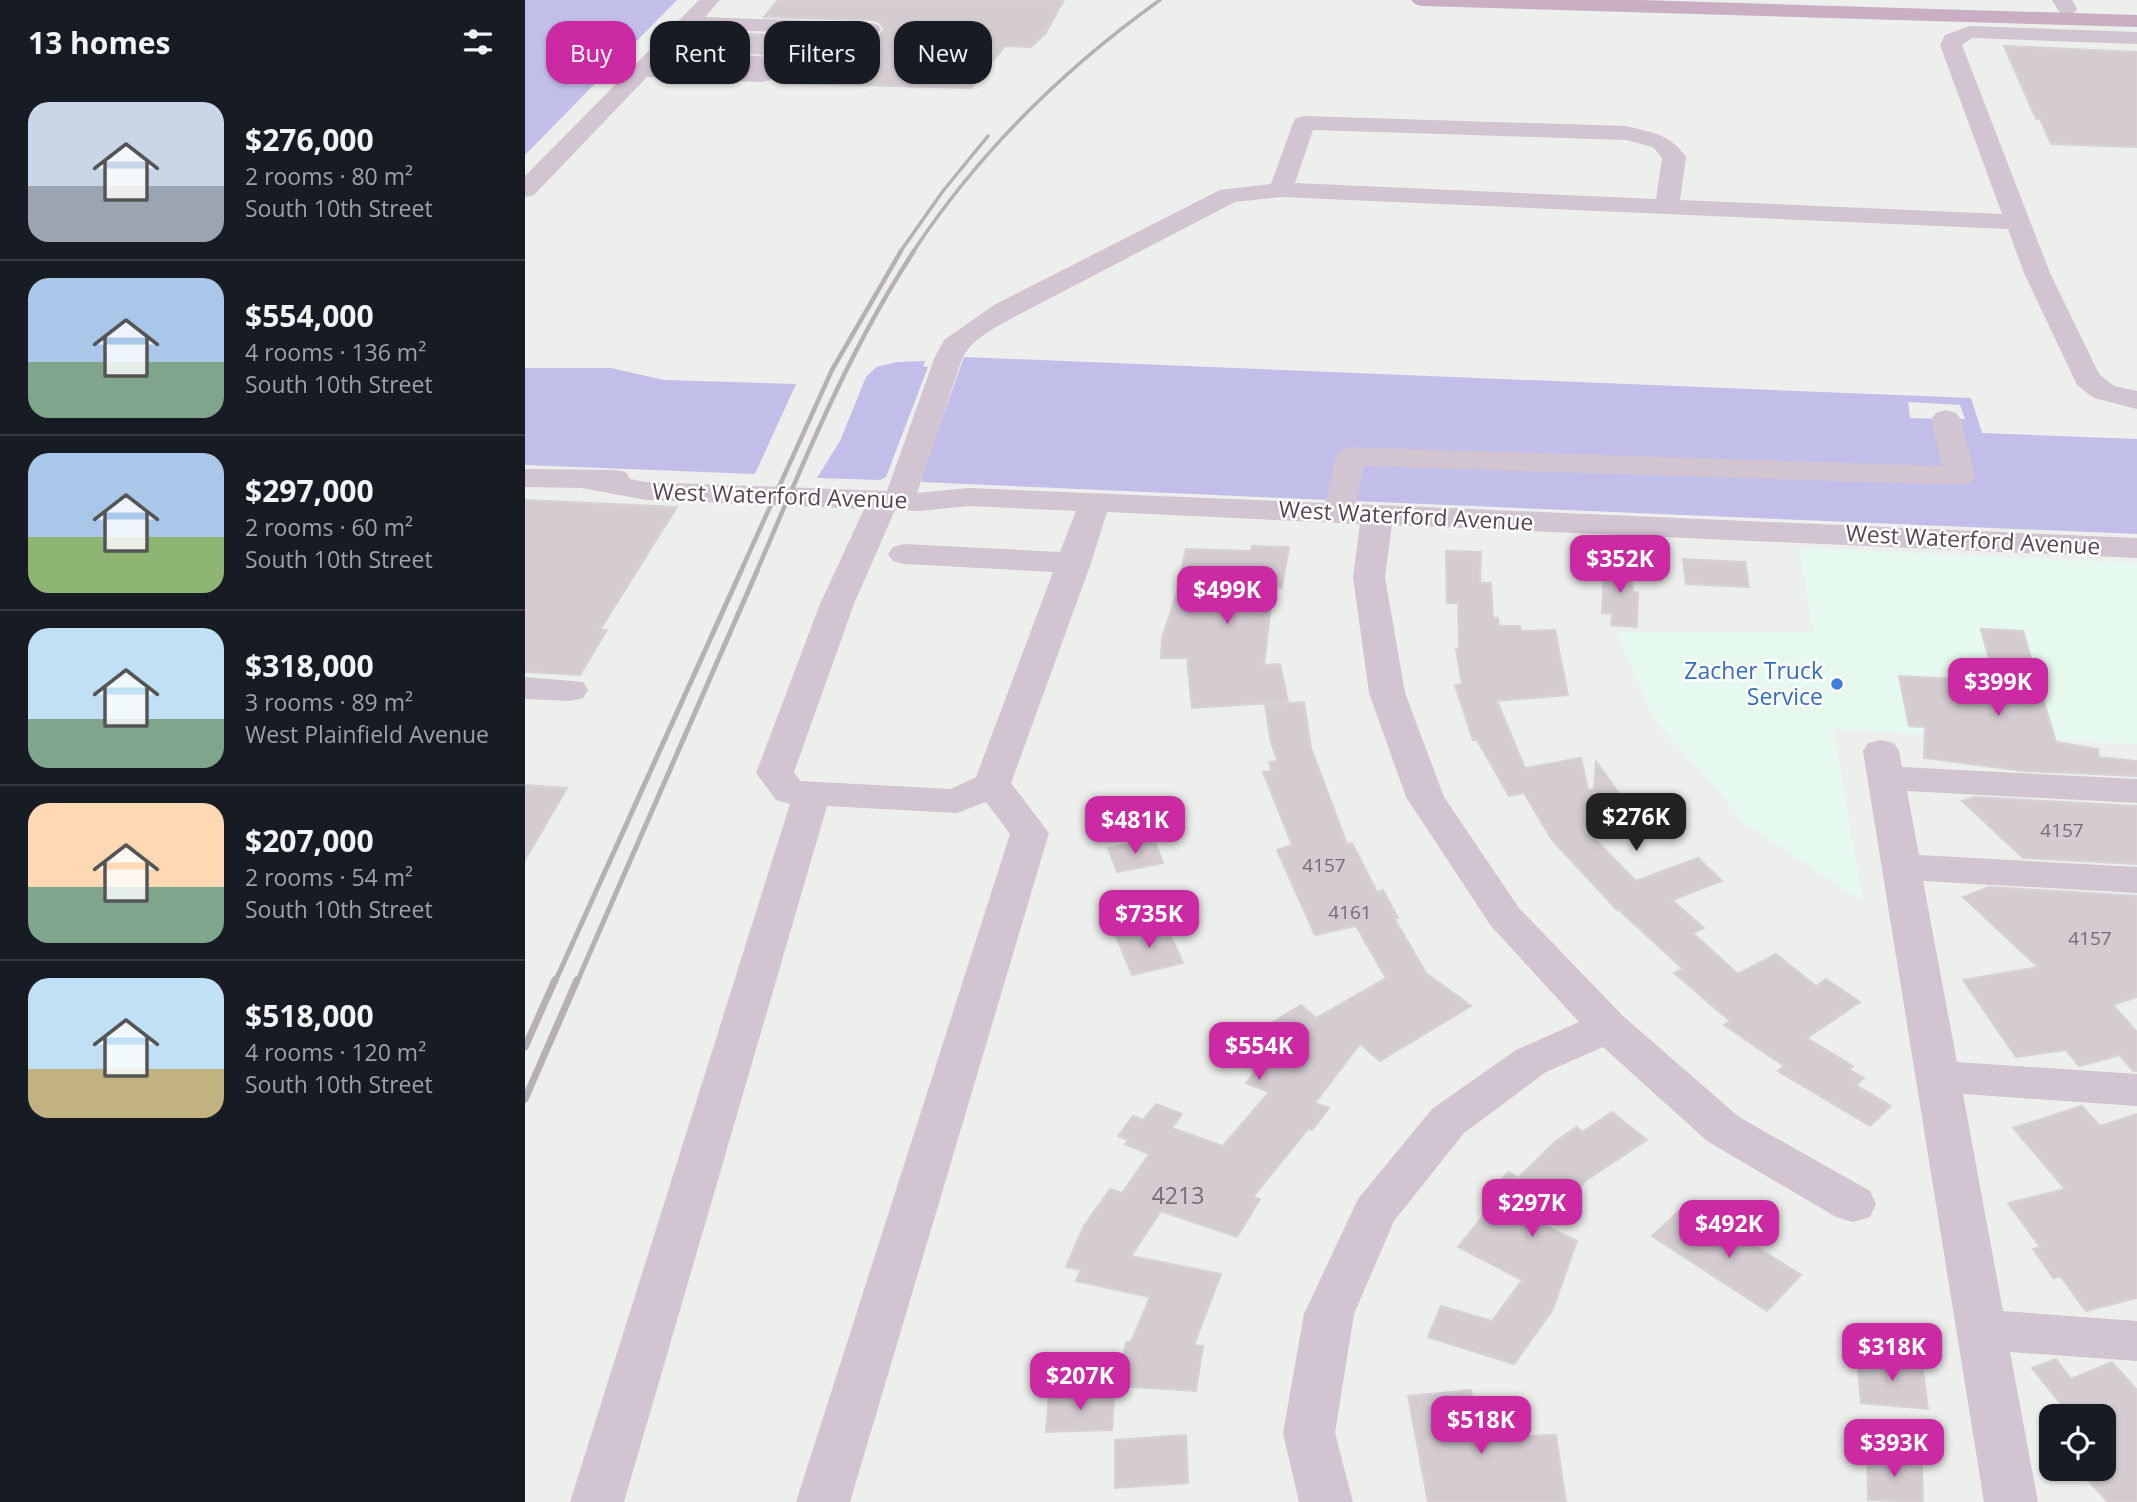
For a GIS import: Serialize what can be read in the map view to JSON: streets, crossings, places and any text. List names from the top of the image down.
{
  "streets": {
    "street": ["West Waterford Avenue"]
  },
  "places": ["Zacher Truck Service"],
  "house_numbers": [
    "4157",
    "4157",
    "4161",
    "4157",
    "4213"
  ],
  "page": {
    "heading": "13 homes",
    "chip": [
      "Buy",
      "Rent",
      "Filters",
      "New"
    ],
    "list": [
      {
        "name": "$276,000",
        "note": "2 rooms · 80 m² · South 10th Street"
      },
      {
        "name": "$554,000",
        "note": "4 rooms · 136 m² · South 10th Street"
      },
      {
        "name": "$297,000",
        "note": "2 rooms · 60 m² · South 10th Street"
      },
      {
        "name": "$318,000",
        "note": "3 rooms · 89 m² · West Plainfield Avenue"
      },
      {
        "name": "$207,000",
        "note": "2 rooms · 54 m² · South 10th Street"
      },
      {
        "name": "$518,000",
        "note": "4 rooms · 120 m² · South 10th Street"
      }
    ],
    "price": [
      "$352K",
      "$499K",
      "$399K",
      "$276K",
      "$481K",
      "$735K",
      "$554K",
      "$297K",
      "$492K",
      "$318K",
      "$207K",
      "$518K",
      "$393K"
    ]
  }
}
